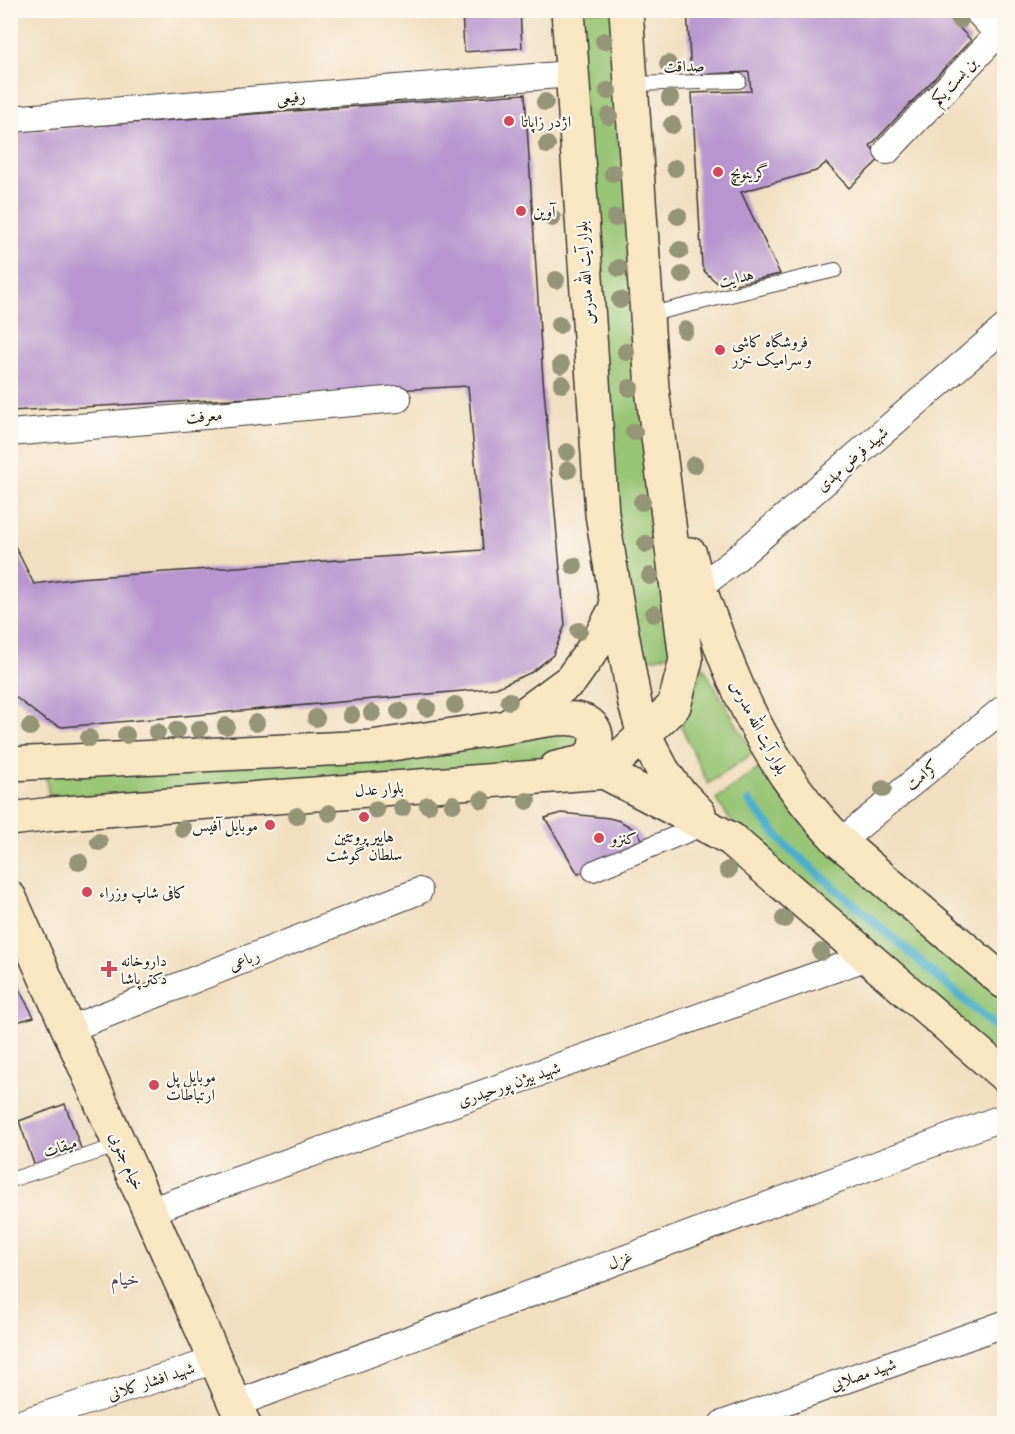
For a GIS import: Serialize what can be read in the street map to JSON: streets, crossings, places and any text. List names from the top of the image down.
{
  "streets": {
    "main road": ["بلوار آیت الله مدرس", "بلوار عدل", "خیام جنوبی"],
    "street": [
      "بن بست یکم",
      "رفیعی",
      "معرفت",
      "شهید فرض مهدی",
      "کرامت",
      "رباعی",
      "شهید بیژن پورحیدری",
      "غزل",
      "شهید مصلایی",
      "شهید افشار کلانی"
    ],
    "lane": ["صداقت", "هدایت", "میقات"]
  },
  "crossings": [
    ["صداقت", "بلوار آیت الله مدرس"],
    ["رفیعی", "بلوار آیت الله مدرس"],
    ["بلوار آیت الله مدرس", "هدایت"],
    ["بلوار آیت الله مدرس", "شهید فرض مهدی"],
    ["بلوار آیت الله مدرس", "کرامت"],
    ["بلوار آیت الله مدرس", "بلوار عدل"],
    ["رباعی", "خیام جنوبی"],
    ["شهید بیژن پورحیدری", "خیام جنوبی"],
    ["میقات", "خیام جنوبی"],
    ["خیام جنوبی", "غزل"],
    ["خیام جنوبی", "شهید افشار کلانی"]
  ],
  "districts": ["خیام"],
  "places": {
    "other": [
      "اژدر زاپاتا",
      "گرینویچ",
      "آوین",
      "فروشگاه کاشی و سرامیک خزر",
      "هایپر پروتئین سلطان گوشت",
      "موبایل آفیس",
      "کنزو",
      "کافی شاپ وزراء",
      "موبایل پل ارتباطات"
    ],
    "health": ["داروخانه دکتر پاشا"]
  }
}
